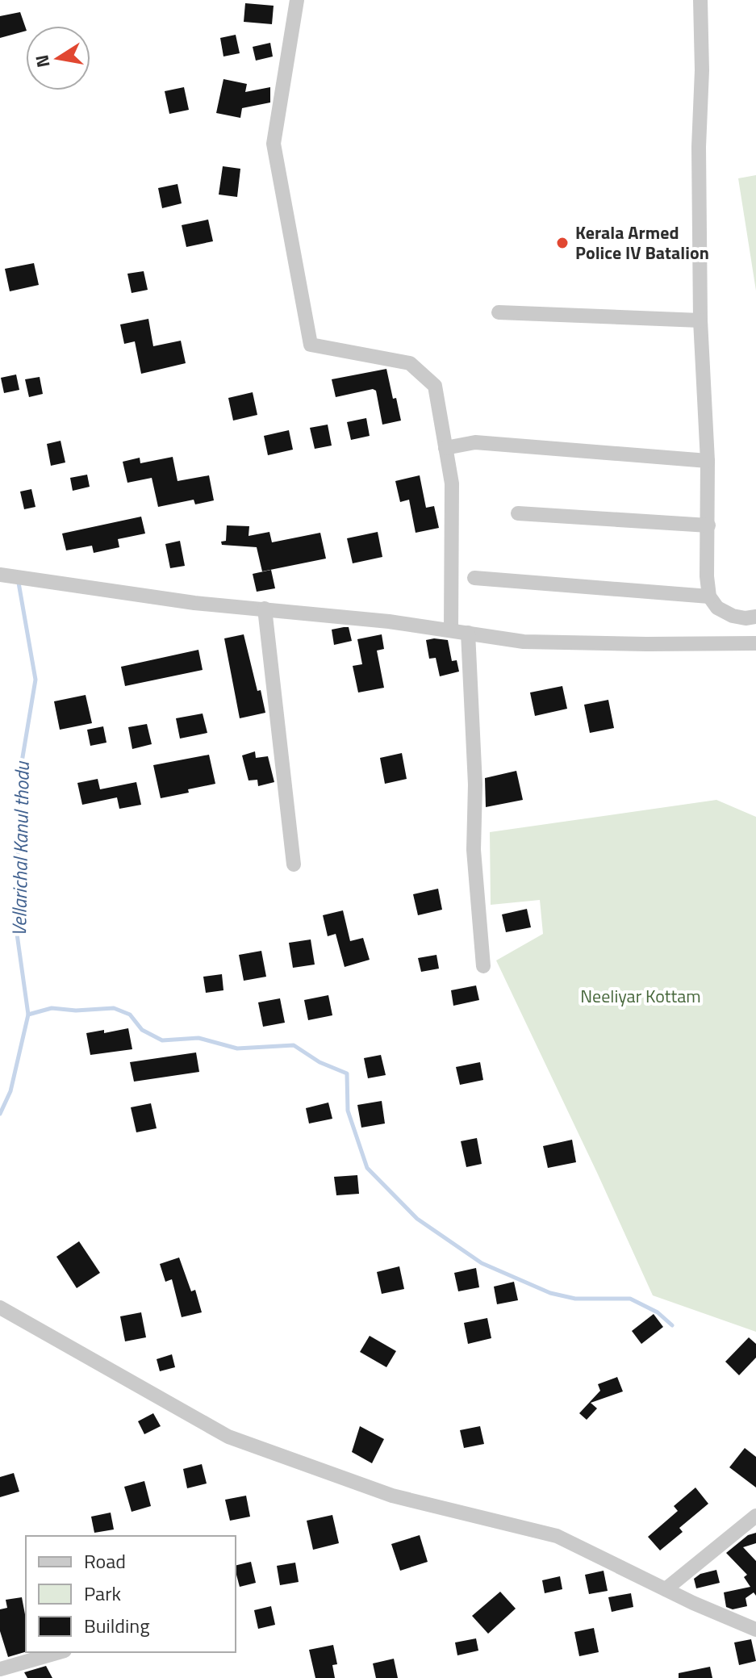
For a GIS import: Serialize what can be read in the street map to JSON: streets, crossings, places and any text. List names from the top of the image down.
{
  "water": ["Vellarichal Kanul thodu"],
  "parks": ["Neeliyar Kottam"],
  "places": ["Kerala Armed Police IV Batalion"],
  "legend": ["Road", "Park", "Building"],
  "north": "left"
}
